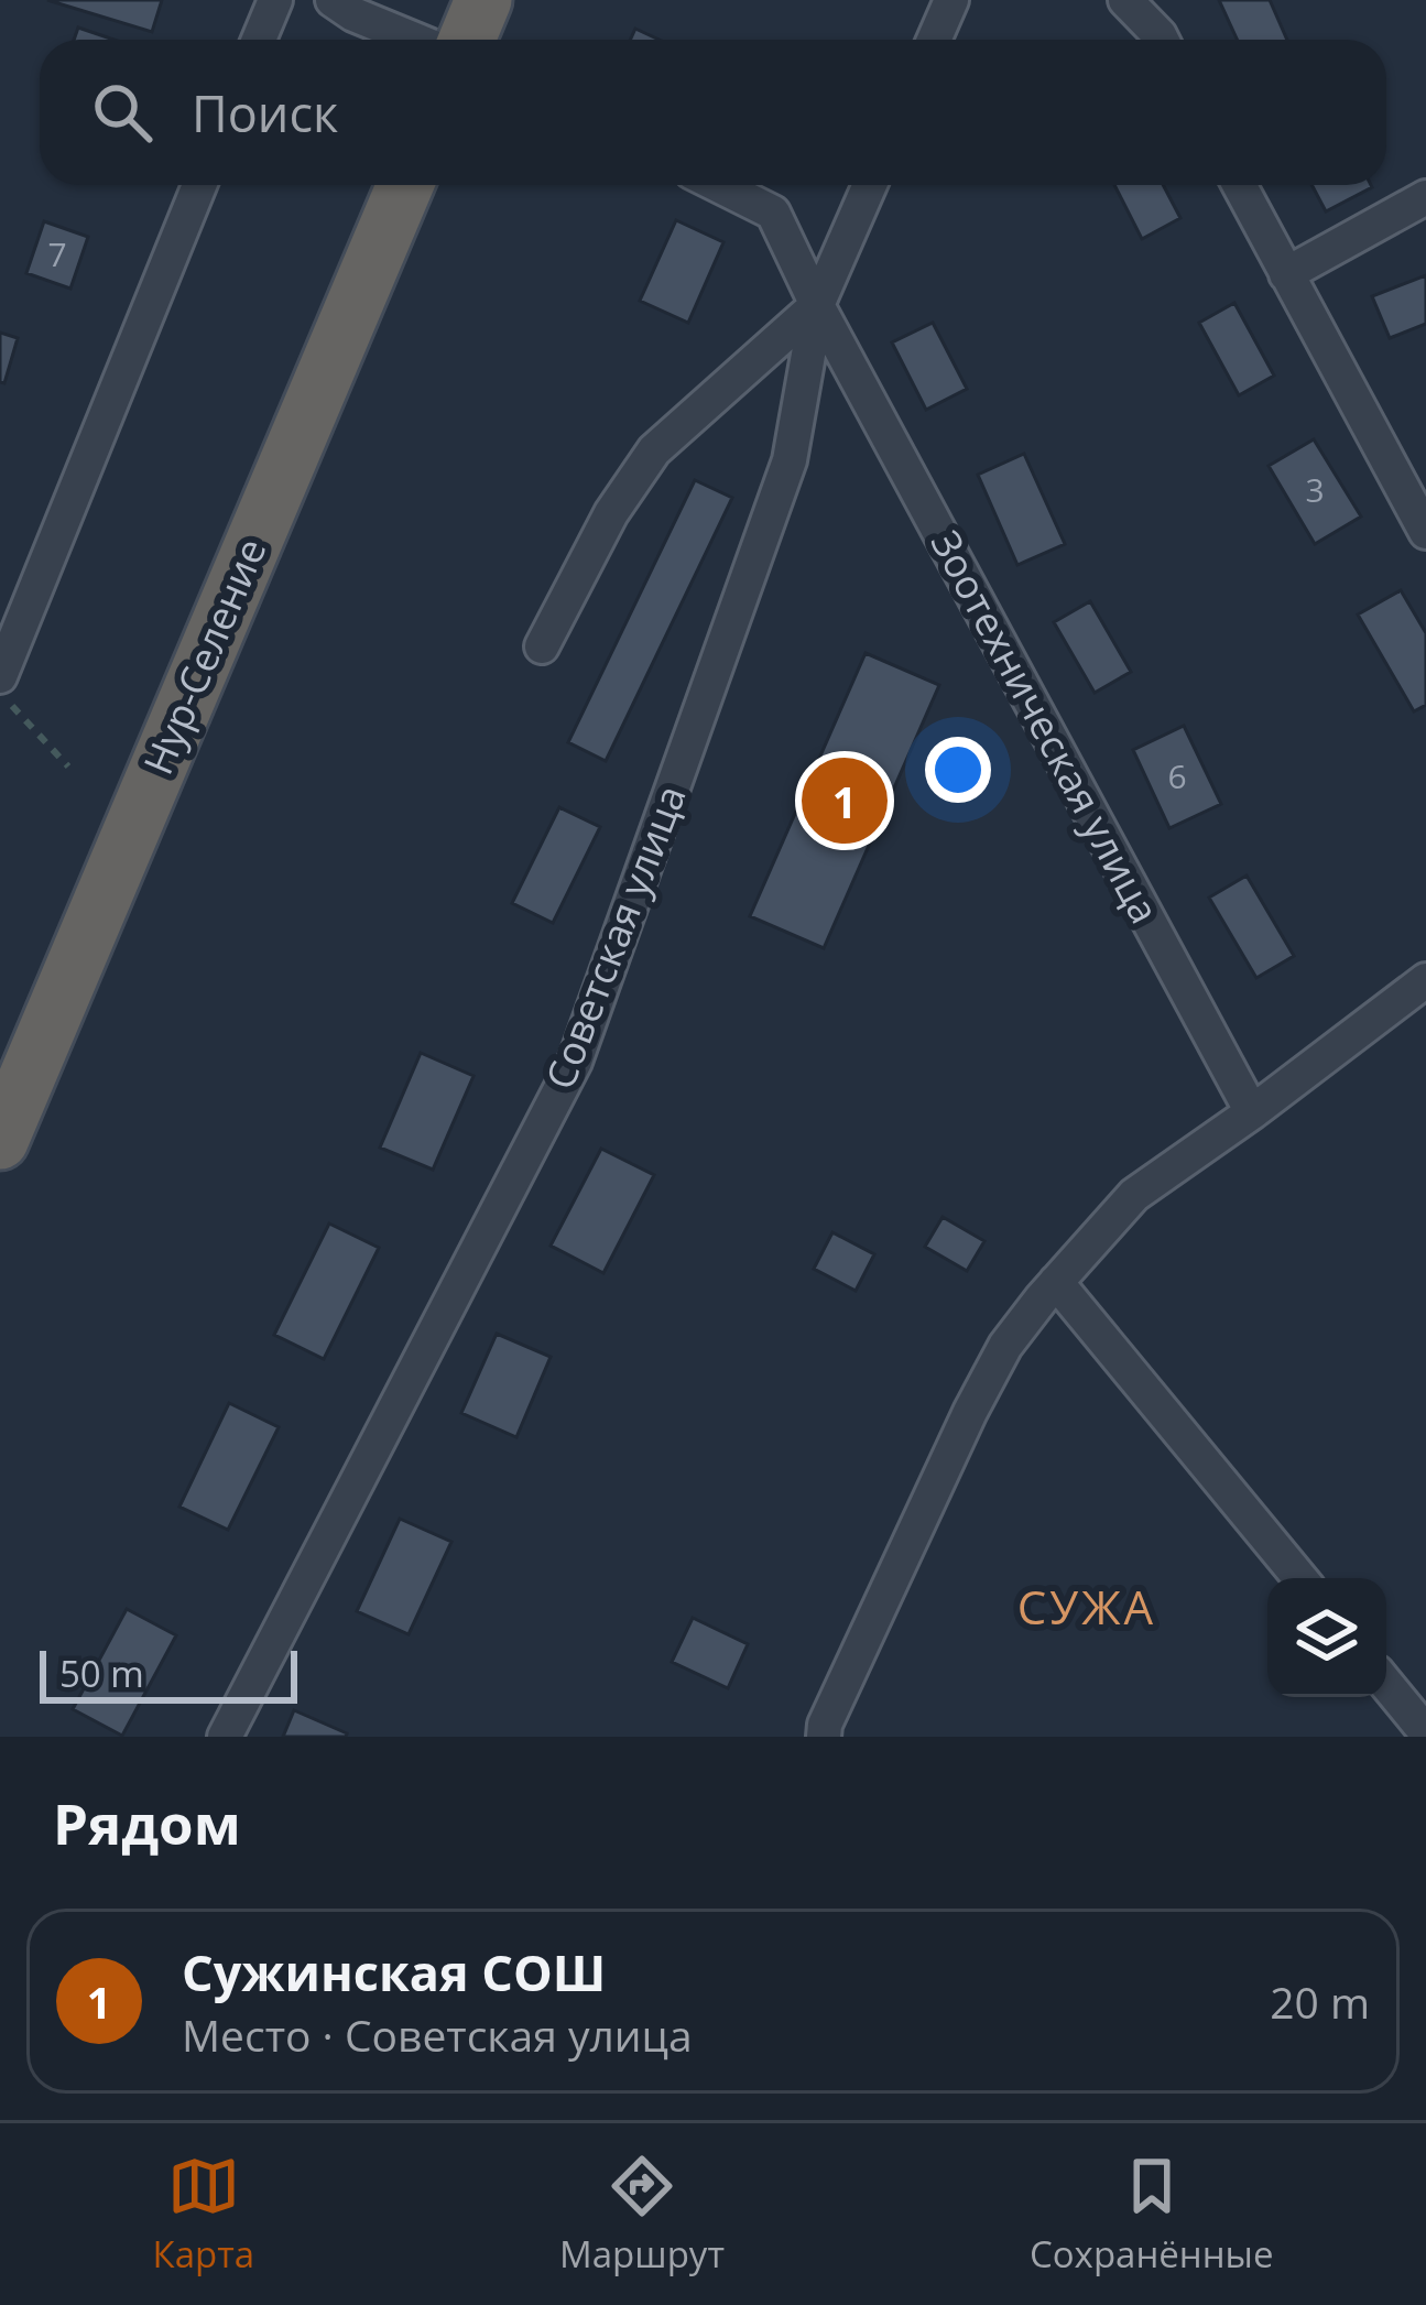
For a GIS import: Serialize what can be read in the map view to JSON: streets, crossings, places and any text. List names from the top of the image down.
{
  "streets": {
    "highway": ["Нур-Селение"],
    "street": ["Зоотехническая улица", "Советская улица"]
  },
  "crossings": [
    ["Зоотехническая улица", "Советская улица"]
  ],
  "districts": ["СУЖА"],
  "house_numbers": ["7", "3", "6"],
  "scale_bar": "50 m",
  "page": {
    "search": "Поиск",
    "pins": "1",
    "scale": "50 m",
    "heading": "Рядом",
    "list": [
      {
        "mark": "1",
        "name": "Сужинская СОШ",
        "note": "Место · Советская улица",
        "value": "20 m"
      }
    ],
    "nav": ["Карта", "Маршрут", "Сохранённые"]
  }
}
